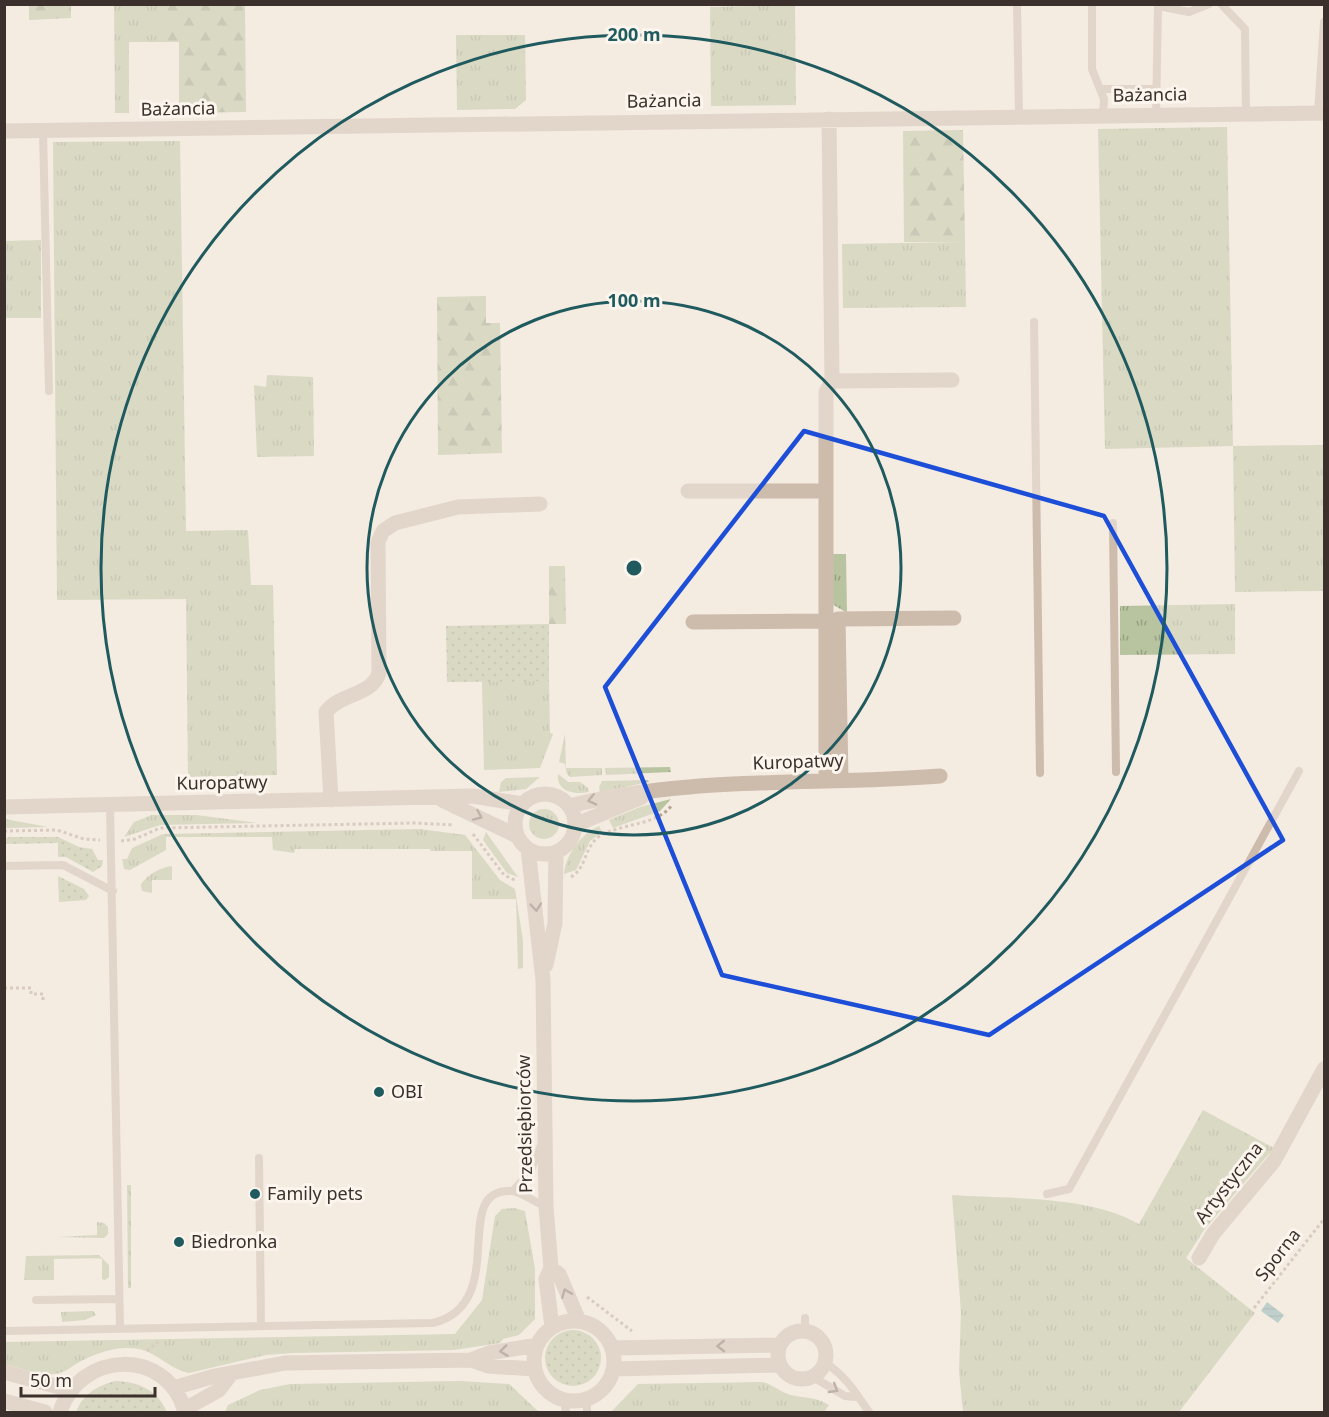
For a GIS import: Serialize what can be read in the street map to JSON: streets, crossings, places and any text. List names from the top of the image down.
{
  "streets": {
    "street": [
      "Bażancia",
      "Kuropatwy",
      "Przedsiębiorców",
      "Artystyczna"
    ],
    "path": ["Sporna"]
  },
  "crossings": [
    ["Kuropatwy", "Przedsiębiorców"]
  ],
  "places": ["OBI", "Family pets", "Biedronka"],
  "scale_bar": "50 m",
  "rings": ["200 m", "100 m"]
}
